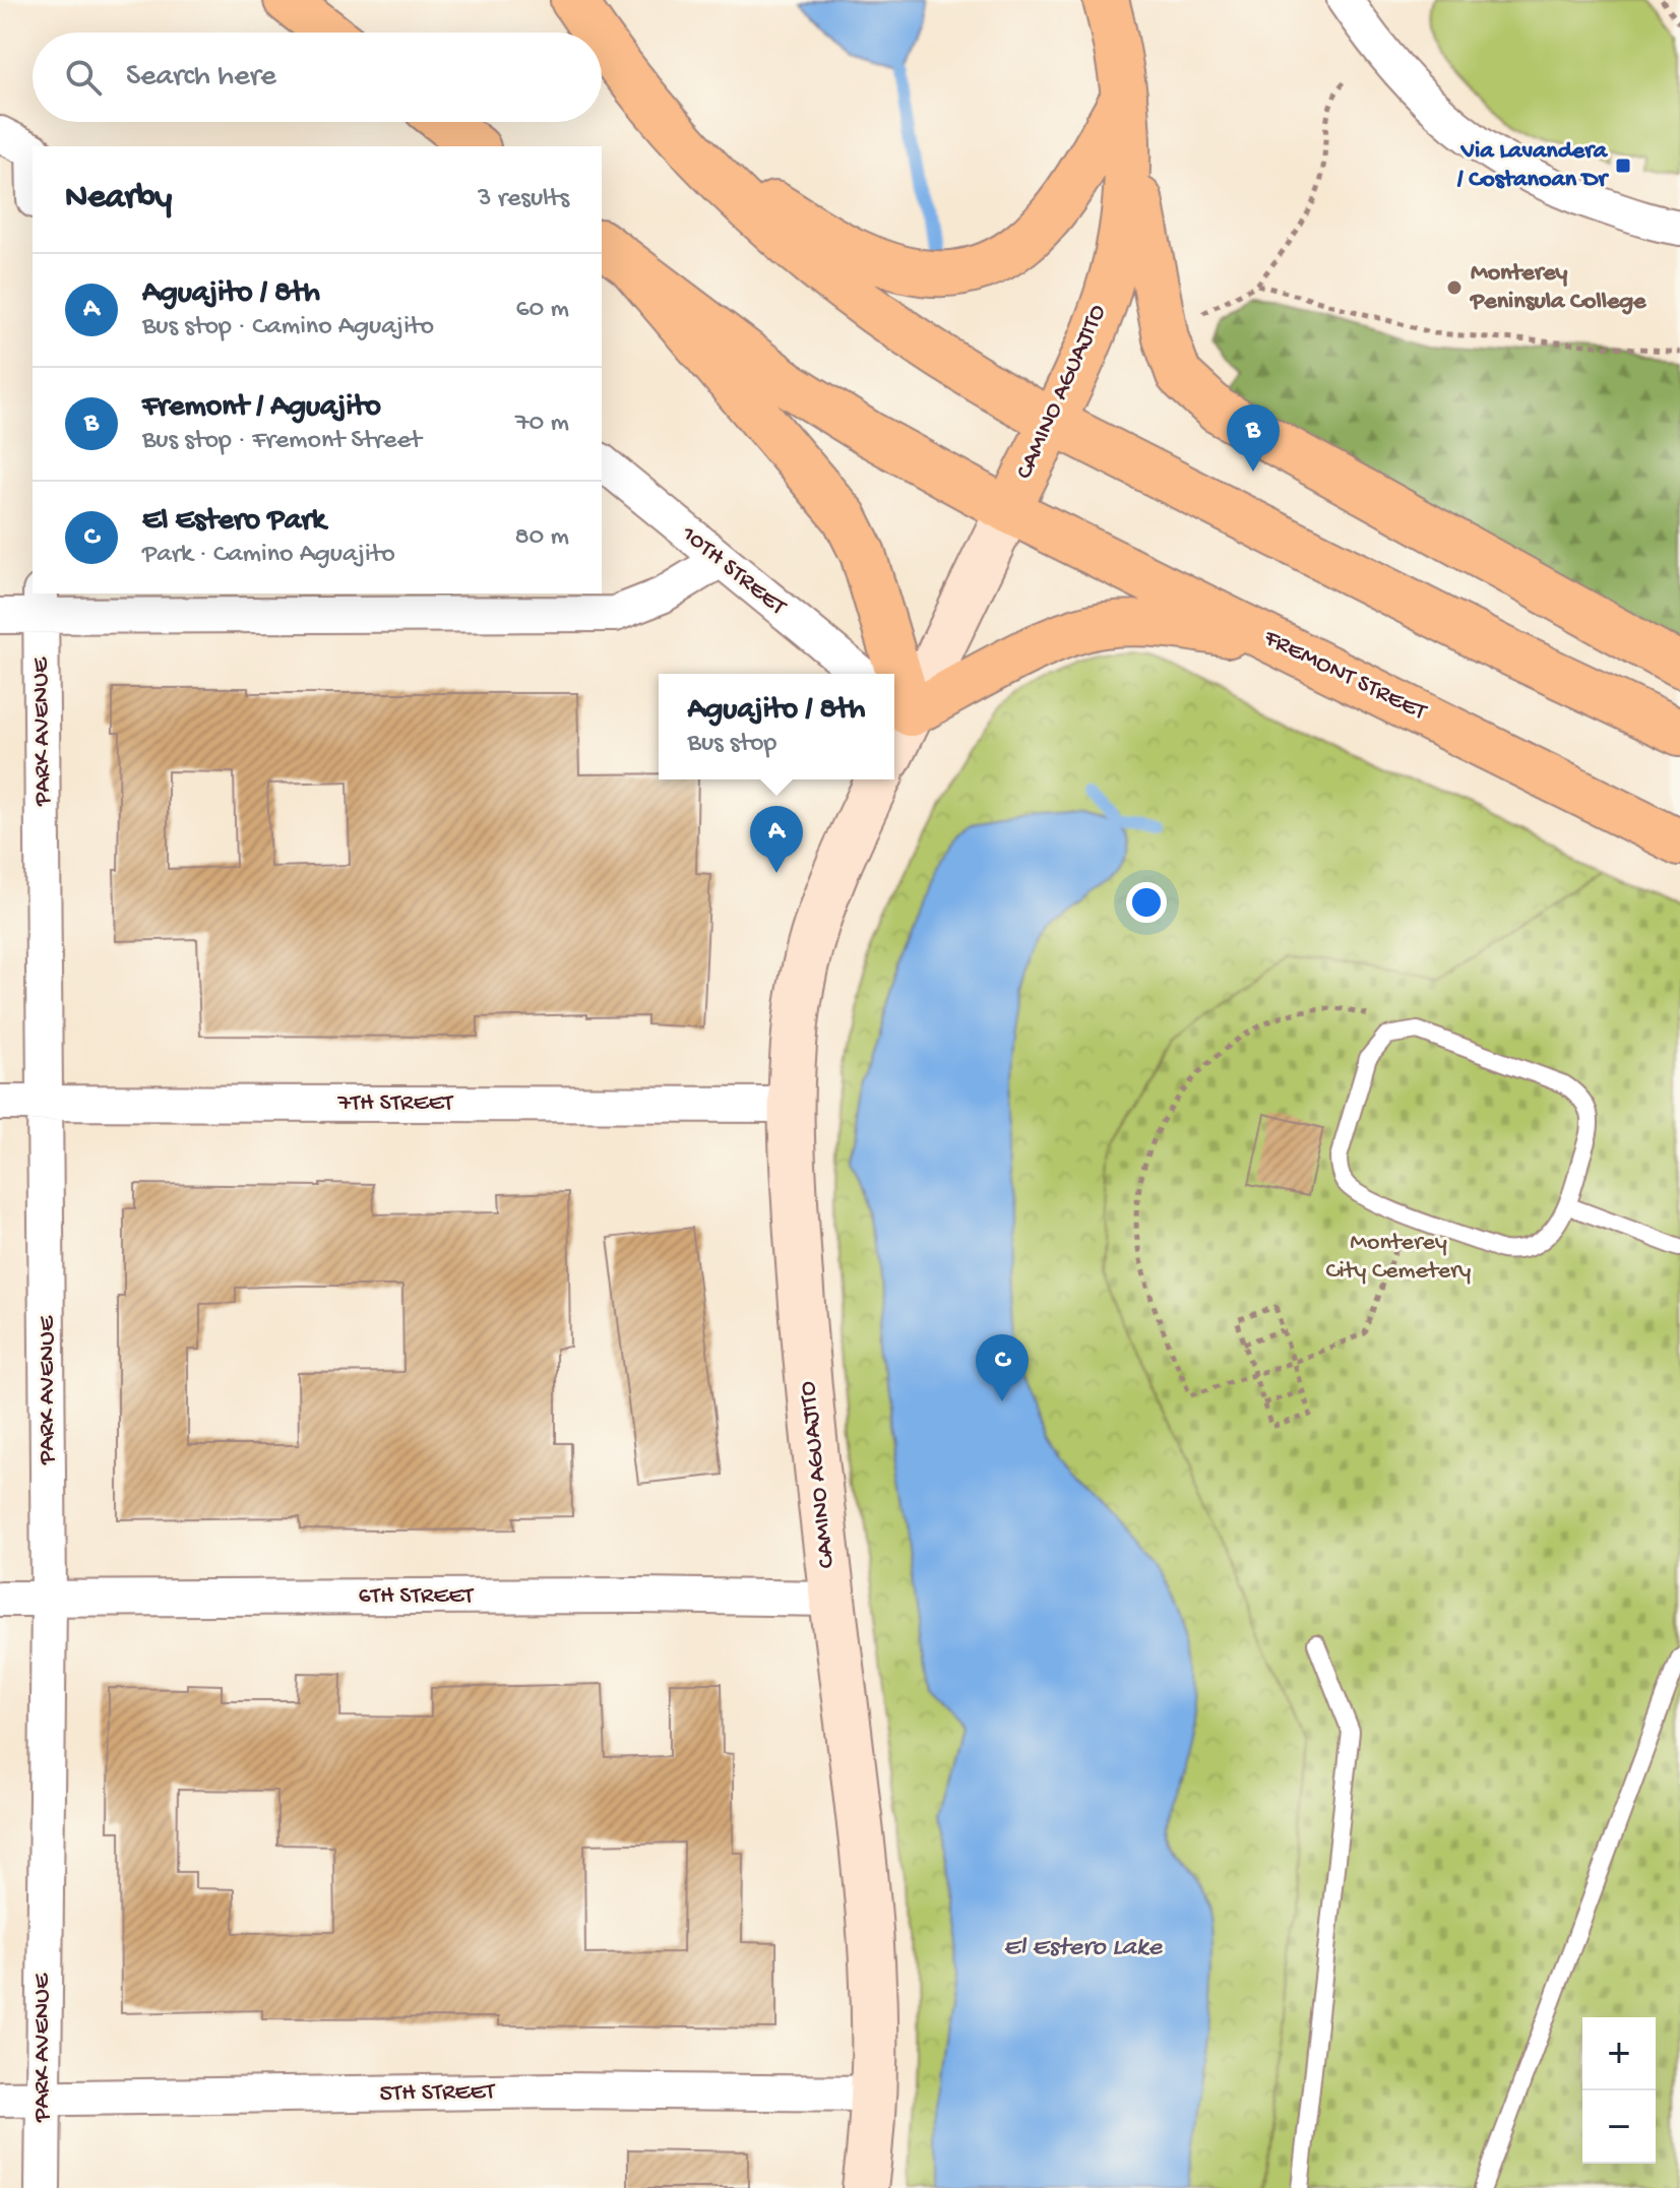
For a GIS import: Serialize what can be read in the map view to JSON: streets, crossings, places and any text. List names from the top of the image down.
{
  "streets": {
    "main road": ["CAMINO AGUAJITO", "FREMONT STREET"],
    "street": [
      "10TH STREET",
      "PARK AVENUE",
      "7TH STREET",
      "6TH STREET",
      "5TH STREET"
    ]
  },
  "crossings": [
    ["CAMINO AGUAJITO", "FREMONT STREET"],
    ["CAMINO AGUAJITO", "7TH STREET"],
    ["CAMINO AGUAJITO", "6TH STREET"],
    ["CAMINO AGUAJITO", "5TH STREET"],
    ["PARK AVENUE", "7TH STREET"],
    ["PARK AVENUE", "6TH STREET"],
    ["PARK AVENUE", "5TH STREET"]
  ],
  "water": ["El Estero Lake"],
  "parks": ["Monterey City Cemetery"],
  "places": {
    "transit": ["Via Lavandera / Costanoan Dr"],
    "other": ["Monterey Peninsula College"]
  },
  "page": {
    "search": "Search here",
    "heading": ["Nearby", "3 results"],
    "list": [
      {
        "mark": "A",
        "name": "Aguajito / 8th",
        "note": "Bus stop · Camino Aguajito",
        "value": "60 m"
      },
      {
        "mark": "B",
        "name": "Fremont / Aguajito",
        "note": "Bus stop · Fremont Street",
        "value": "70 m"
      },
      {
        "mark": "C",
        "name": "El Estero Park",
        "note": "Park · Camino Aguajito",
        "value": "80 m"
      }
    ],
    "pins": ["B", "A", "C"],
    "popup": ["Aguajito / 8th", "Bus stop"],
    "map_buttons": ["+", "−"]
  }
}
